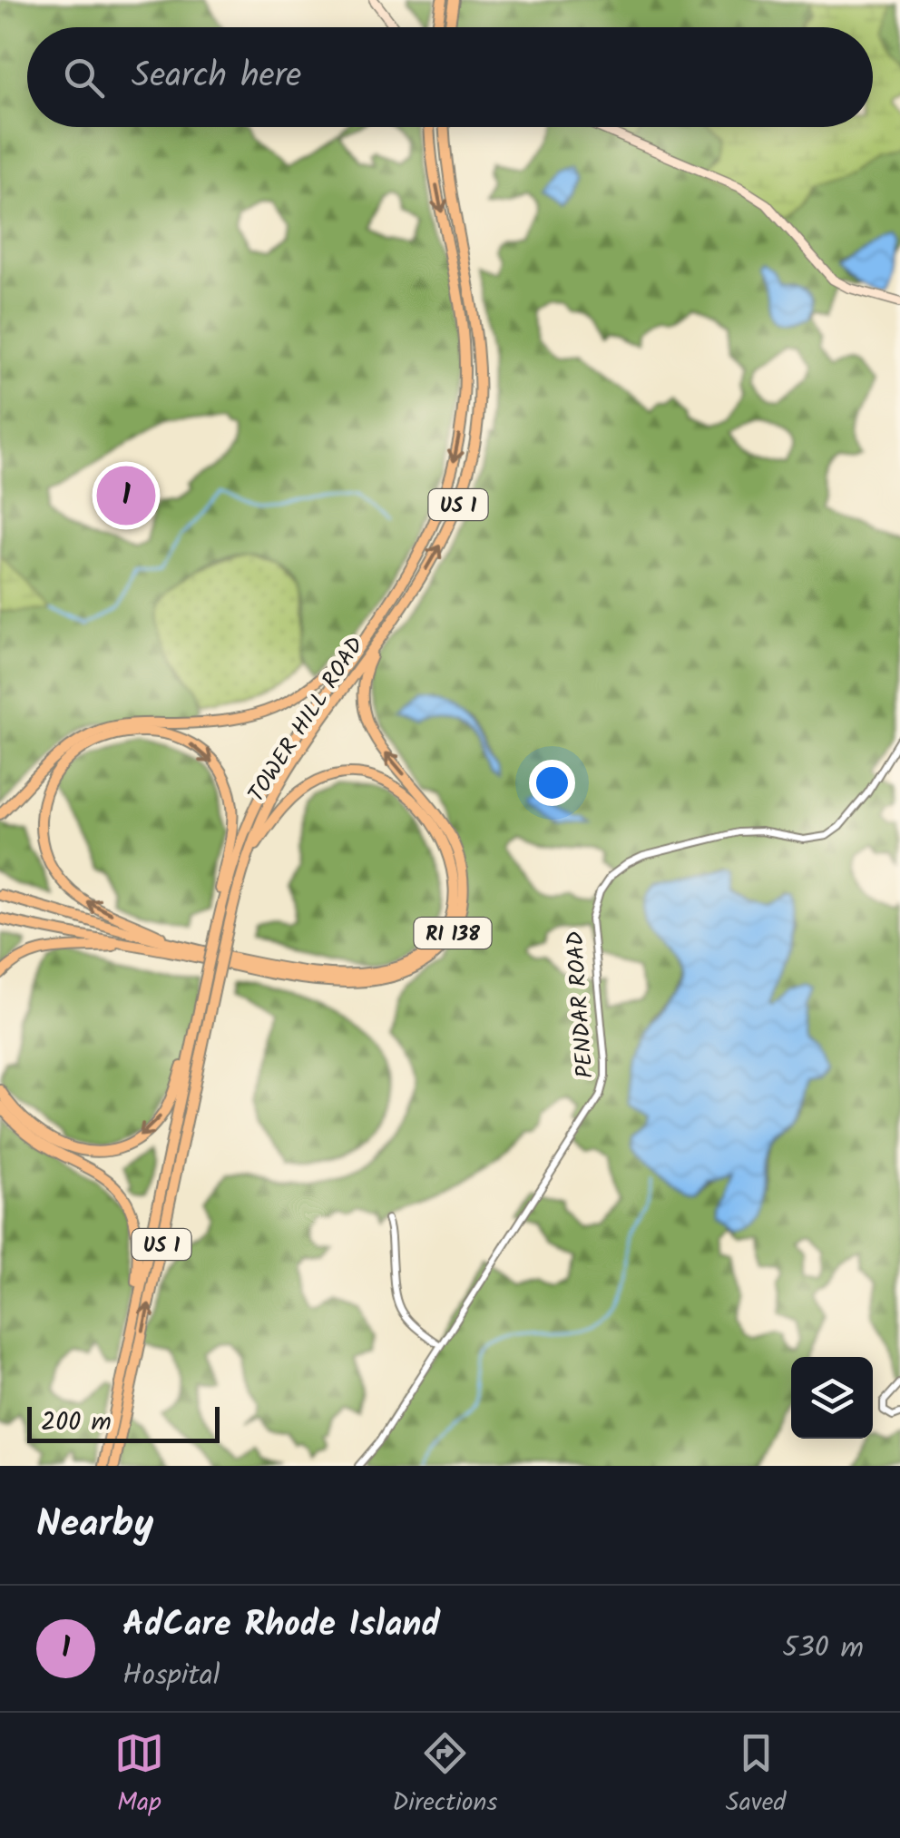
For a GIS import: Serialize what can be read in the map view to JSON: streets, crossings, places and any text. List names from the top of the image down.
{
  "streets": {
    "highway": ["US 1", "TOWER HILL ROAD", "RI 138"],
    "street": ["PENDAR ROAD"]
  },
  "crossings": [
    ["TOWER HILL ROAD", "RI 138"]
  ],
  "scale_bar": "200 m",
  "page": {
    "search": "Search here",
    "pins": "1",
    "scale": "200 m",
    "heading": "Nearby",
    "list": [
      {
        "mark": "1",
        "name": "AdCare Rhode Island",
        "note": "Hospital",
        "value": "530 m"
      }
    ],
    "nav": ["Map", "Directions", "Saved"]
  }
}
